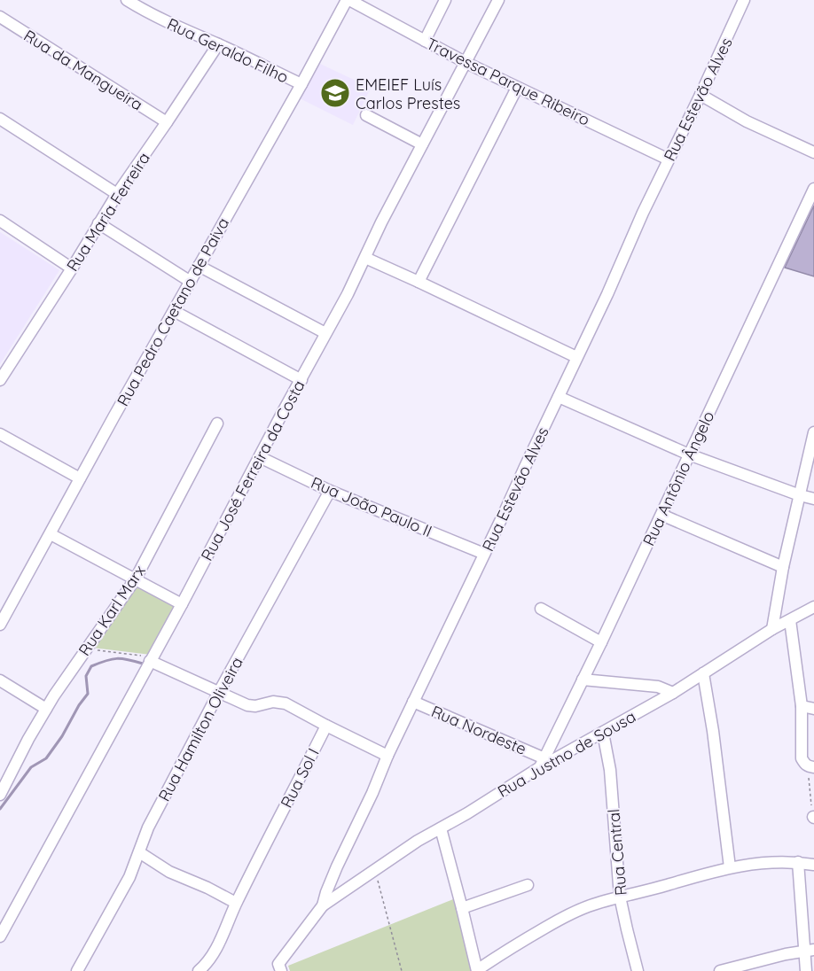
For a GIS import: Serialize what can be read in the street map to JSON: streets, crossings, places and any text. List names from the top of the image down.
{
  "streets": {
    "street": [
      "Rua Geraldo Filho",
      "Rua da Mangueira",
      "Travessa Parque Ribeiro",
      "Rua Estevão Alves",
      "Rua Maria Ferreira",
      "Rua Pedro Caetano de Paiva",
      "Rua José Ferreira da Costa",
      "Rua Antônio Ângelo",
      "Rua João Paulo II",
      "Rua Karl Marx",
      "Rua Hamilton Oliveira",
      "Rua Nordeste",
      "Rua Justno de Sousa",
      "Rua Sol I",
      "Rua Central"
    ]
  },
  "crossings": [
    ["Rua Geraldo Filho", "Rua Maria Ferreira"],
    ["Rua Geraldo Filho", "Rua Pedro Caetano de Paiva"],
    ["Rua da Mangueira", "Rua Maria Ferreira"],
    ["Travessa Parque Ribeiro", "Rua Estevão Alves"],
    ["Travessa Parque Ribeiro", "Rua Pedro Caetano de Paiva"],
    ["Travessa Parque Ribeiro", "Rua José Ferreira da Costa"],
    ["Rua Estevão Alves", "Rua João Paulo II"],
    ["Rua Estevão Alves", "Rua Nordeste"],
    ["Rua Estevão Alves", "Rua Justno de Sousa"],
    ["Rua José Ferreira da Costa", "Rua João Paulo II"],
    ["Rua Antônio Ângelo", "Rua Nordeste"],
    ["Rua Antônio Ângelo", "Rua Justno de Sousa"],
    ["Rua João Paulo II", "Rua Hamilton Oliveira"],
    ["Rua Nordeste", "Rua Justno de Sousa"],
    ["Rua Justno de Sousa", "Rua Central"]
  ],
  "places": {
    "school or university": ["EMEIEF Luís Carlos Prestes"]
  }
}
